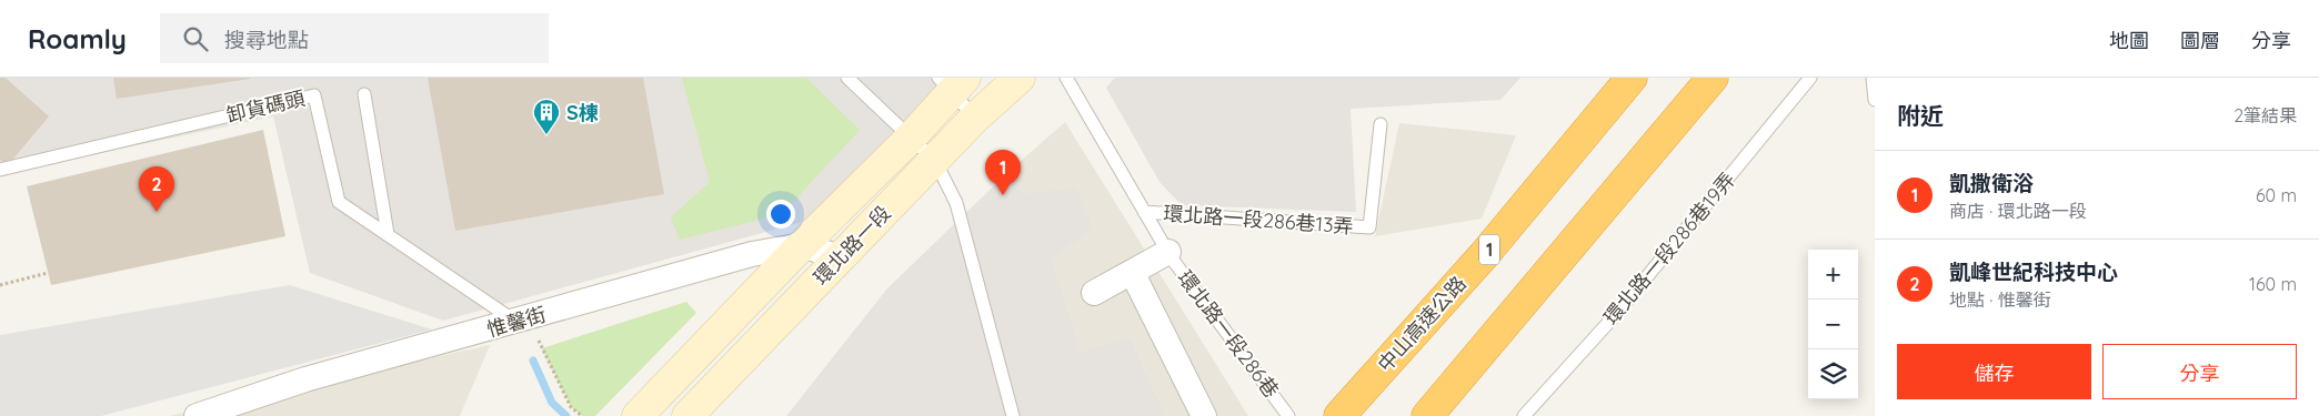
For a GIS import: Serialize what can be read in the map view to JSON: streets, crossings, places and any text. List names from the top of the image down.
{
  "streets": {
    "highway": ["1", "中山高速公路"],
    "street": ["環北路一段", "惟馨街", "環北路一段286巷"],
    "lane": ["卸貨碼頭", "環北路一段286巷13弄", "環北路一段286巷19弄"]
  },
  "crossings": [
    ["卸貨碼頭", "惟馨街"],
    ["環北路一段286巷13弄", "環北路一段286巷"],
    ["環北路一段", "惟馨街"]
  ],
  "places": {
    "building": ["S棟"]
  },
  "page": {
    "header": "Roamly",
    "search": "搜尋地點",
    "nav": ["地圖", "圖層", "分享"],
    "heading": ["附近", "2筆結果"],
    "pins": ["1", "2"],
    "list": [
      {
        "mark": "1",
        "name": "凱撒衛浴",
        "note": "商店 · 環北路一段",
        "value": "60 m"
      },
      {
        "mark": "2",
        "name": "凱峰世紀科技中心",
        "note": "地點 · 惟馨街",
        "value": "160 m"
      }
    ],
    "map_buttons": ["+", "−"],
    "buttons": ["儲存", "分享"]
  }
}
